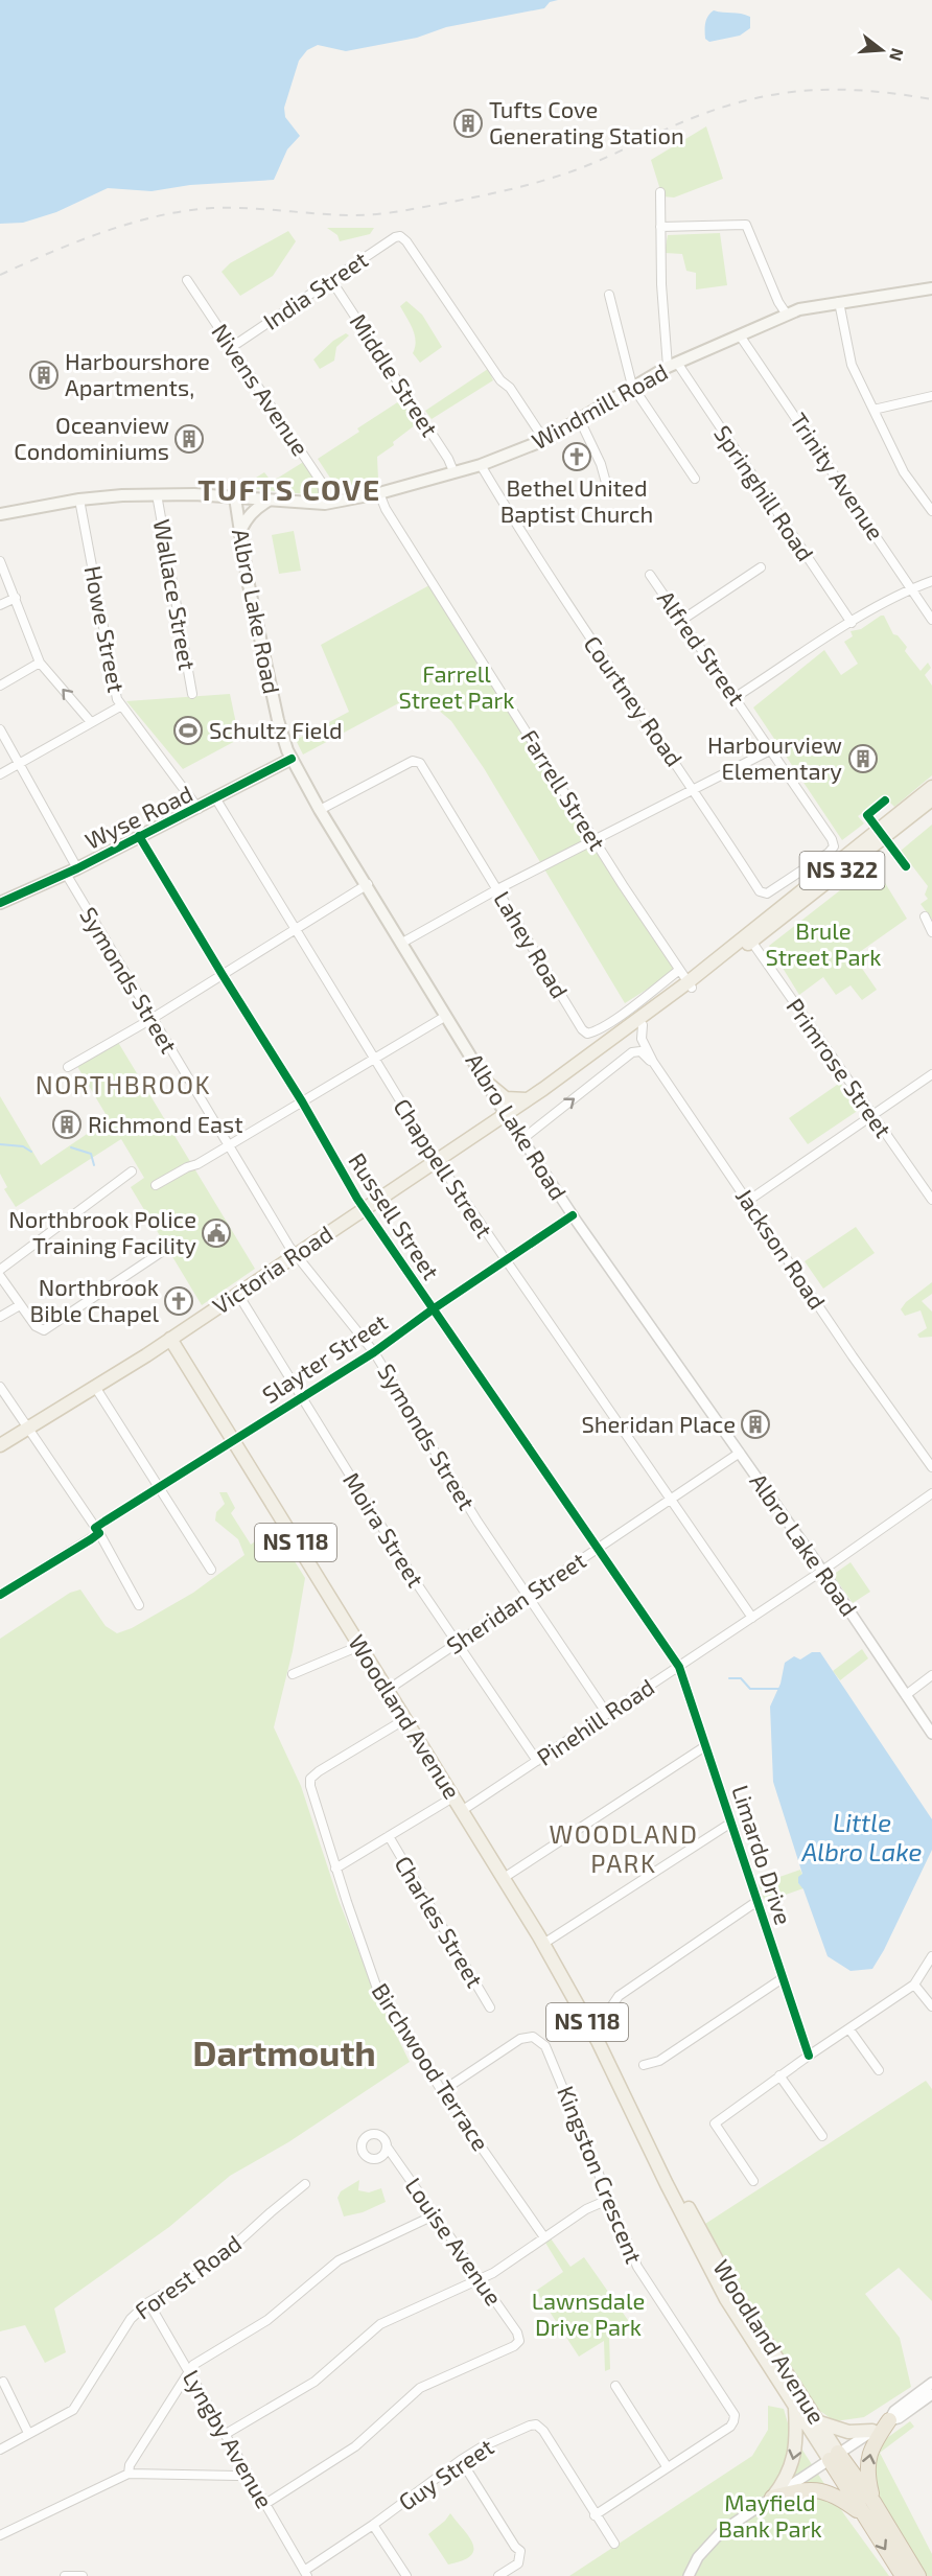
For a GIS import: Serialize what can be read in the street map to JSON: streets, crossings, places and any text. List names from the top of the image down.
{
  "streets": {
    "highway": ["NS 118", "Woodland Avenue"],
    "main road": [
      "Windmill Road",
      "Albro Lake Road",
      "Wyse Road",
      "NS 322",
      "Victoria Road"
    ],
    "street": [
      "India Street",
      "Middle Street",
      "Nivens Avenue",
      "Trinity Avenue",
      "Springhill Road",
      "Wallace Street",
      "Howe Street",
      "Alfred Street",
      "Courtney Road",
      "Farrell Street",
      "Lahey Road",
      "Symonds Street",
      "Primrose Street",
      "Chappell Street",
      "Russell Street",
      "Jackson Road",
      "Slayter Street",
      "Moira Street",
      "Sheridan Street",
      "Pinehill Road",
      "Limardo Drive",
      "Charles Street",
      "Birchwood Terrace",
      "Kingston Crescent",
      "Louise Avenue",
      "Forest Road",
      "Lyngby Avenue",
      "Guy Street"
    ]
  },
  "crossings": [
    ["India Street", "Middle Street"],
    ["India Street", "Nivens Avenue"],
    ["India Street", "Windmill Road"],
    ["Middle Street", "Windmill Road"],
    ["Nivens Avenue", "Windmill Road"],
    ["Windmill Road", "Trinity Avenue"],
    ["Windmill Road", "Springhill Road"],
    ["Windmill Road", "Wallace Street"],
    ["Windmill Road", "Albro Lake Road"],
    ["Windmill Road", "Howe Street"],
    ["Windmill Road", "Courtney Road"],
    ["Windmill Road", "Farrell Street"],
    ["Albro Lake Road", "Wyse Road"],
    ["Albro Lake Road", "Lahey Road"],
    ["Albro Lake Road", "Victoria Road"],
    ["Albro Lake Road", "Slayter Street"],
    ["Albro Lake Road", "Sheridan Street"],
    ["Albro Lake Road", "Pinehill Road"],
    ["Howe Street", "Wyse Road"],
    ["Alfred Street", "Courtney Road"],
    ["Farrell Street", "Lahey Road"],
    ["Farrell Street", "Victoria Road"],
    ["Wyse Road", "Symonds Street"],
    ["Wyse Road", "Chappell Street"],
    ["Wyse Road", "Russell Street"],
    ["Symonds Street", "Victoria Road"],
    ["Symonds Street", "Slayter Street"],
    ["Symonds Street", "Sheridan Street"],
    ["Symonds Street", "Pinehill Road"],
    ["Primrose Street", "Victoria Road"],
    ["Chappell Street", "Victoria Road"],
    ["Chappell Street", "Slayter Street"],
    ["Chappell Street", "Sheridan Street"],
    ["Chappell Street", "Pinehill Road"],
    ["Russell Street", "Victoria Road"],
    ["Russell Street", "Slayter Street"],
    ["Russell Street", "Sheridan Street"],
    ["Russell Street", "Pinehill Road"],
    ["Russell Street", "Limardo Drive"],
    ["Jackson Road", "Victoria Road"],
    ["Victoria Road", "Moira Street"],
    ["Victoria Road", "Woodland Avenue"],
    ["Slayter Street", "Moira Street"],
    ["Slayter Street", "Woodland Avenue"],
    ["Moira Street", "Sheridan Street"],
    ["Moira Street", "Pinehill Road"],
    ["Sheridan Street", "Woodland Avenue"],
    ["Woodland Avenue", "Pinehill Road"],
    ["Woodland Avenue", "Birchwood Terrace"],
    ["Pinehill Road", "Limardo Drive"],
    ["Birchwood Terrace", "Kingston Crescent"],
    ["Kingston Crescent", "Guy Street"],
    ["Louise Avenue", "Lyngby Avenue"],
    ["Forest Road", "Lyngby Avenue"],
    ["Lyngby Avenue", "Guy Street"]
  ],
  "districts": [
    "TUFTS COVE",
    "NORTHBROOK",
    "WOODLAND PARK",
    "Dartmouth"
  ],
  "water": ["Little Albro Lake"],
  "parks": [
    "Farrell Street Park",
    "Brule Street Park",
    "Lawnsdale Drive Park",
    "Mayfield Bank Park"
  ],
  "places": {
    "building": [
      "Tufts Cove Generating Station",
      "Harbourshore Apartments,",
      "Oceanview Condominiums",
      "Harbourview Elementary",
      "Richmond East",
      "Sheridan Place"
    ],
    "church": ["Bethel United Baptist Church", "Northbrook Bible Chapel"],
    "sports": ["Schultz Field"],
    "public building": ["Northbrook Police Training Facility"]
  },
  "north": "right"
}
